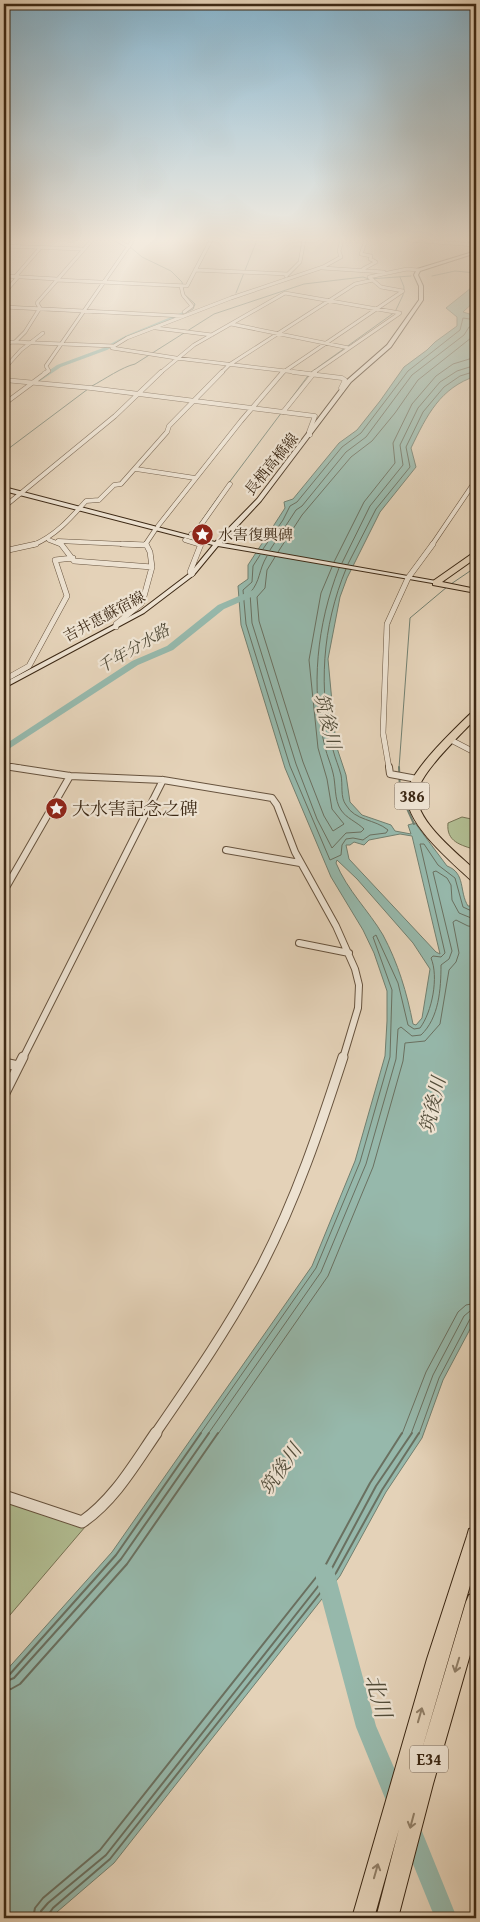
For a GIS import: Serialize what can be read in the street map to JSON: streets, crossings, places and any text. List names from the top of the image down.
{
  "streets": {
    "highway": ["386", "E34"],
    "main road": ["長栖高橋線", "吉井恵蘇宿線"]
  },
  "crossings": [
    ["長栖高橋線", "吉井恵蘇宿線"]
  ],
  "water": ["千年分水路", "筑後川", "北川"],
  "places": {
    "place": ["水害復興碑", "大水害記念之碑"]
  }
}
